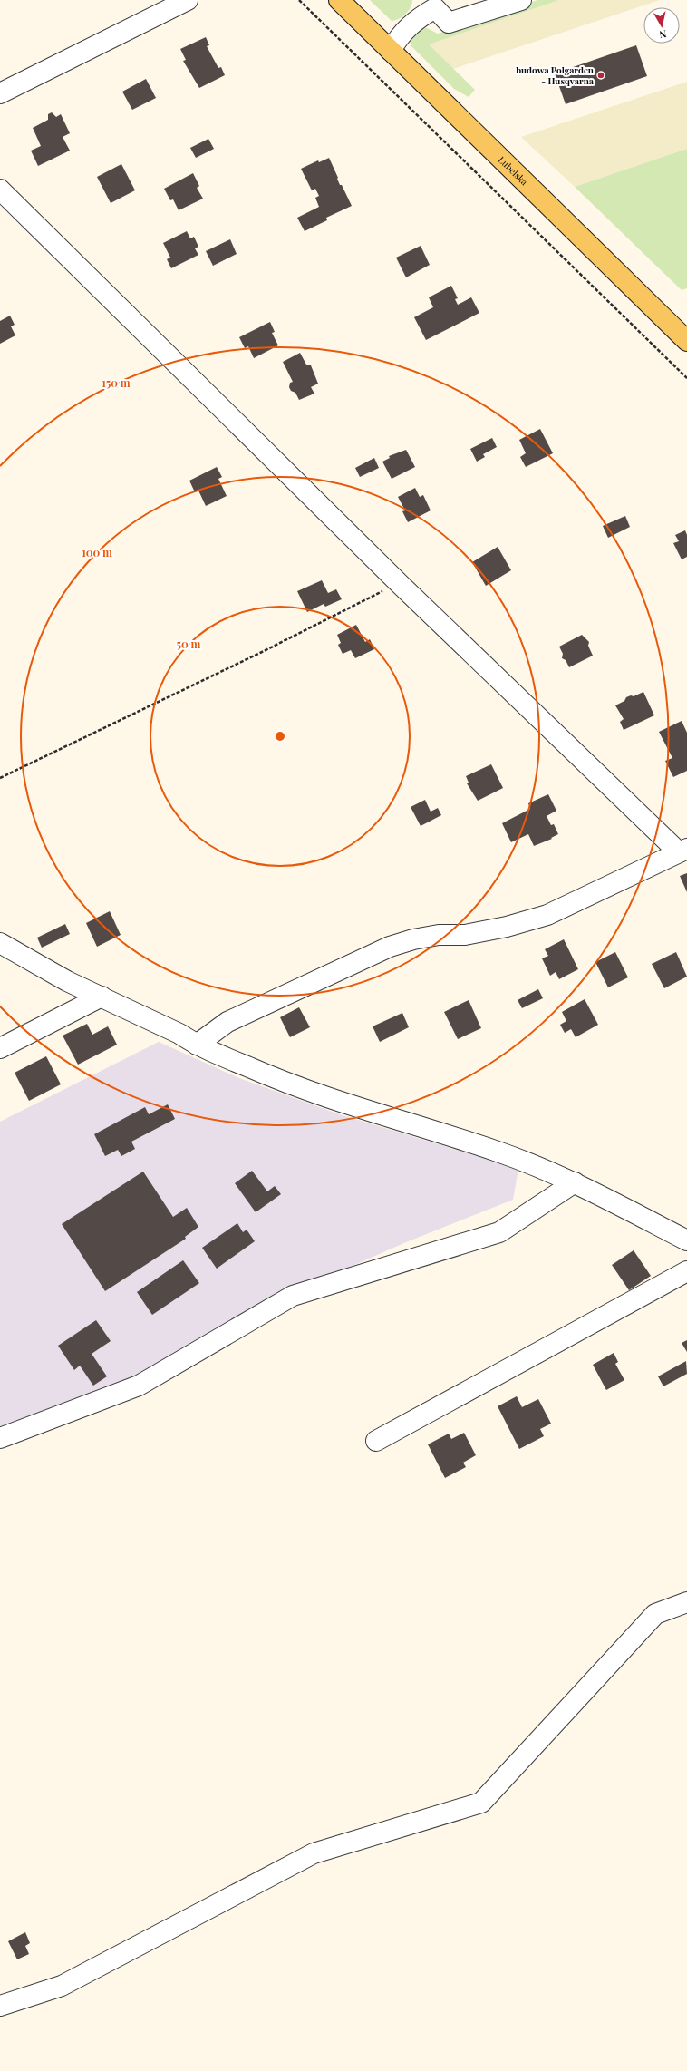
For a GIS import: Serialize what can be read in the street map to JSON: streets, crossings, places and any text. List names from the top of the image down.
{
  "streets": {
    "main road": ["Lubelska"]
  },
  "places": ["budowa Polgarden - Husqvarna"],
  "north": "bottom",
  "rings": ["150 m", "100 m", "50 m"]
}
